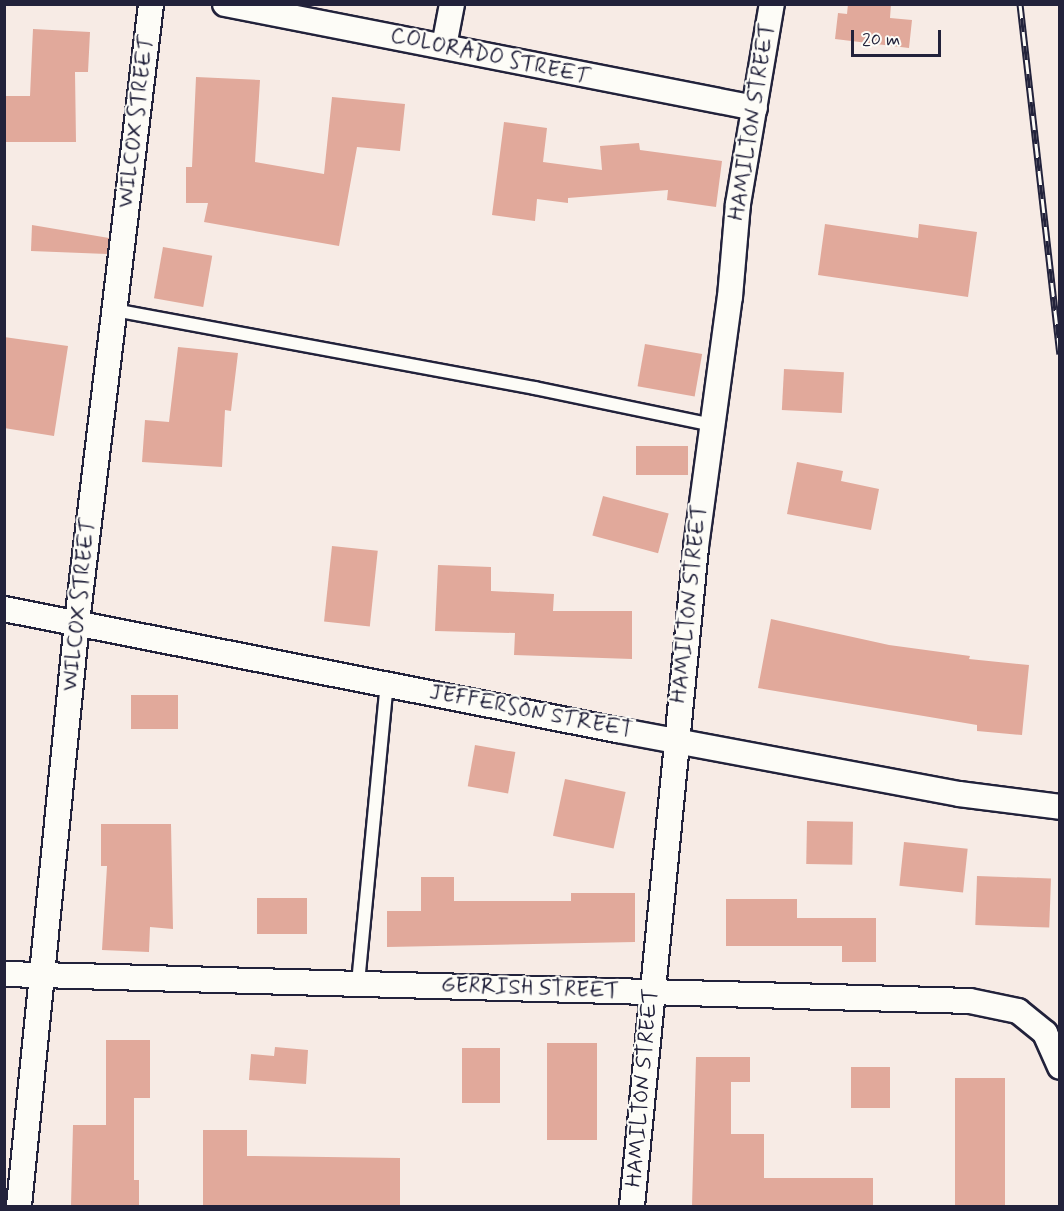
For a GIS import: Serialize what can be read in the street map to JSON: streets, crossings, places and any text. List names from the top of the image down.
{
  "streets": {
    "street": [
      "COLORADO STREET",
      "WILCOX STREET",
      "HAMILTON STREET",
      "JEFFERSON STREET",
      "GERRISH STREET"
    ]
  },
  "crossings": [
    ["COLORADO STREET", "HAMILTON STREET"],
    ["WILCOX STREET", "JEFFERSON STREET"],
    ["WILCOX STREET", "GERRISH STREET"],
    ["HAMILTON STREET", "JEFFERSON STREET"],
    ["HAMILTON STREET", "GERRISH STREET"]
  ],
  "scale_bar": "20 m"
}
